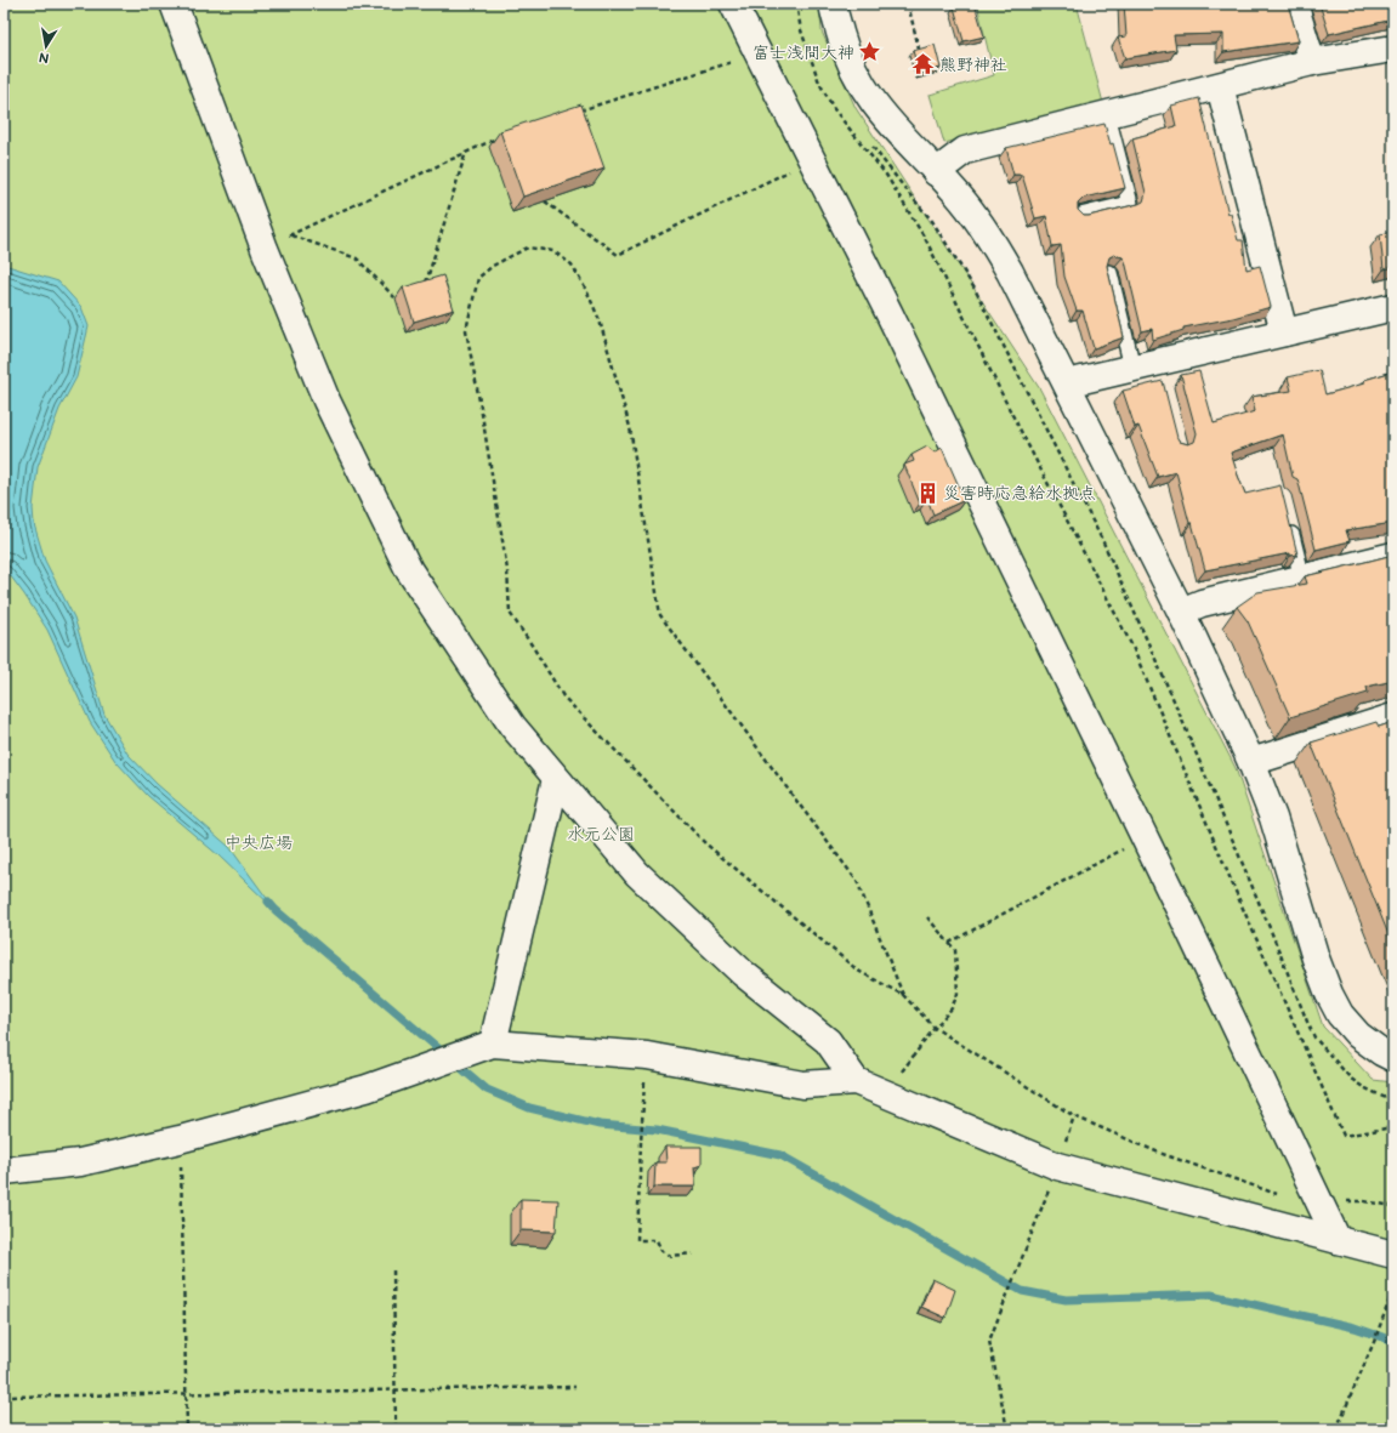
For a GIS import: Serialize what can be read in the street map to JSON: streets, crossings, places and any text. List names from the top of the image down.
{
  "parks": ["水元公園", "中央広場"],
  "places": {
    "place": ["富士浅間大神"],
    "temple": ["熊野神社"],
    "building": ["災害時応急給水拠点"]
  },
  "north": "bottom"
}
